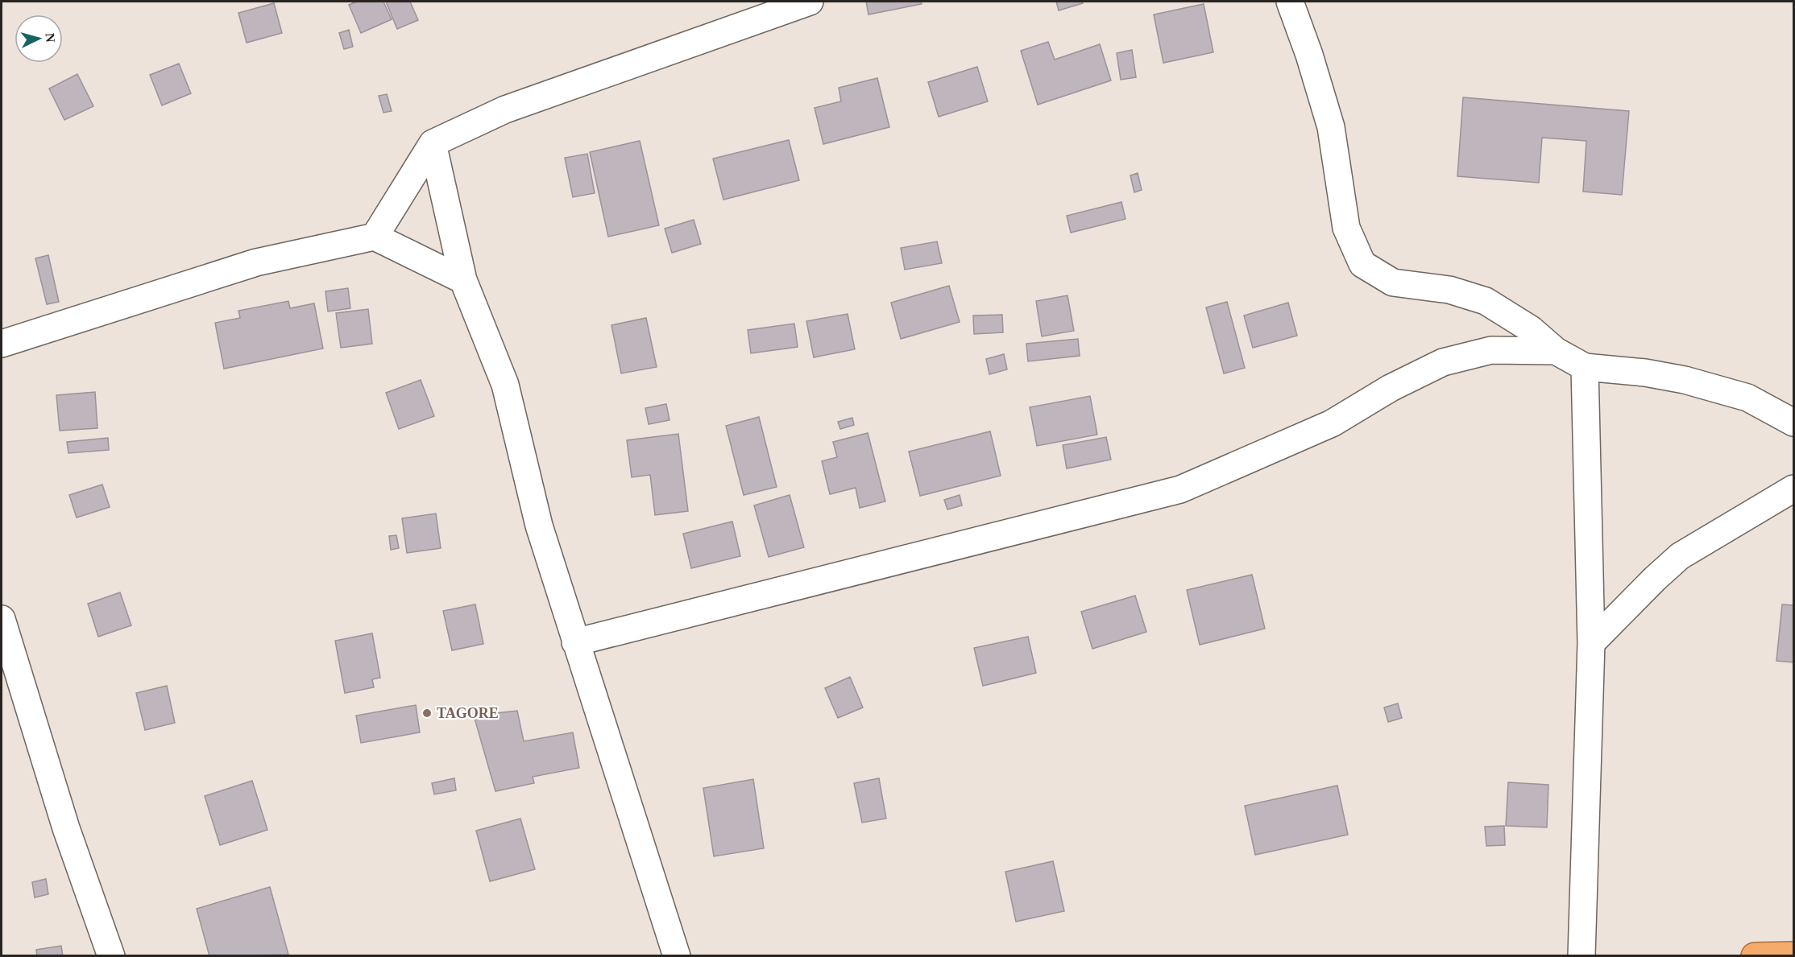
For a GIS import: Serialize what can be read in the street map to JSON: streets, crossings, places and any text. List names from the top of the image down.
{
  "places": ["TAGORE"],
  "north": "right"
}
